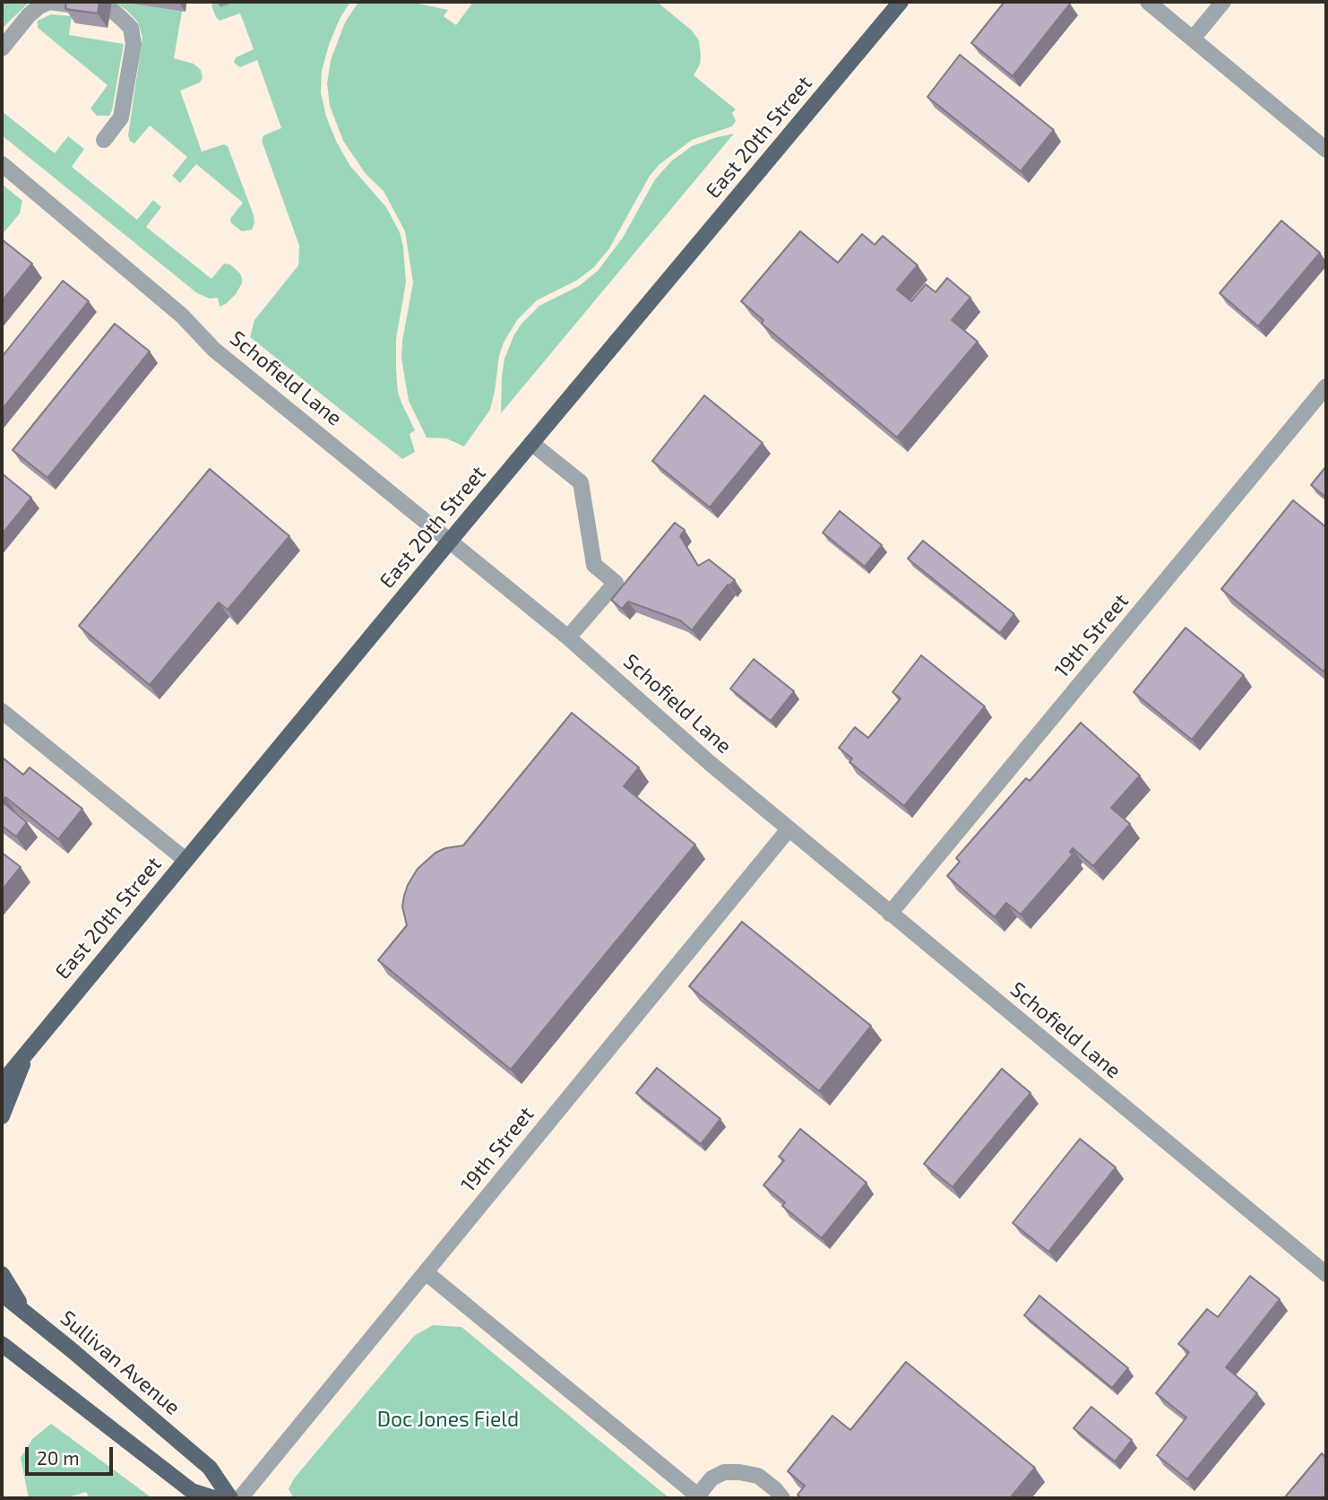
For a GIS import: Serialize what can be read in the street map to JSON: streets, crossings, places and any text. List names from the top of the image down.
{
  "streets": {
    "main road": ["East 20th Street", "Sullivan Avenue"],
    "street": ["Schofield Lane", "19th Street"]
  },
  "crossings": [
    ["East 20th Street", "Schofield Lane"],
    ["Schofield Lane", "19th Street"]
  ],
  "parks": ["Doc Jones Field"],
  "scale_bar": "20 m"
}
